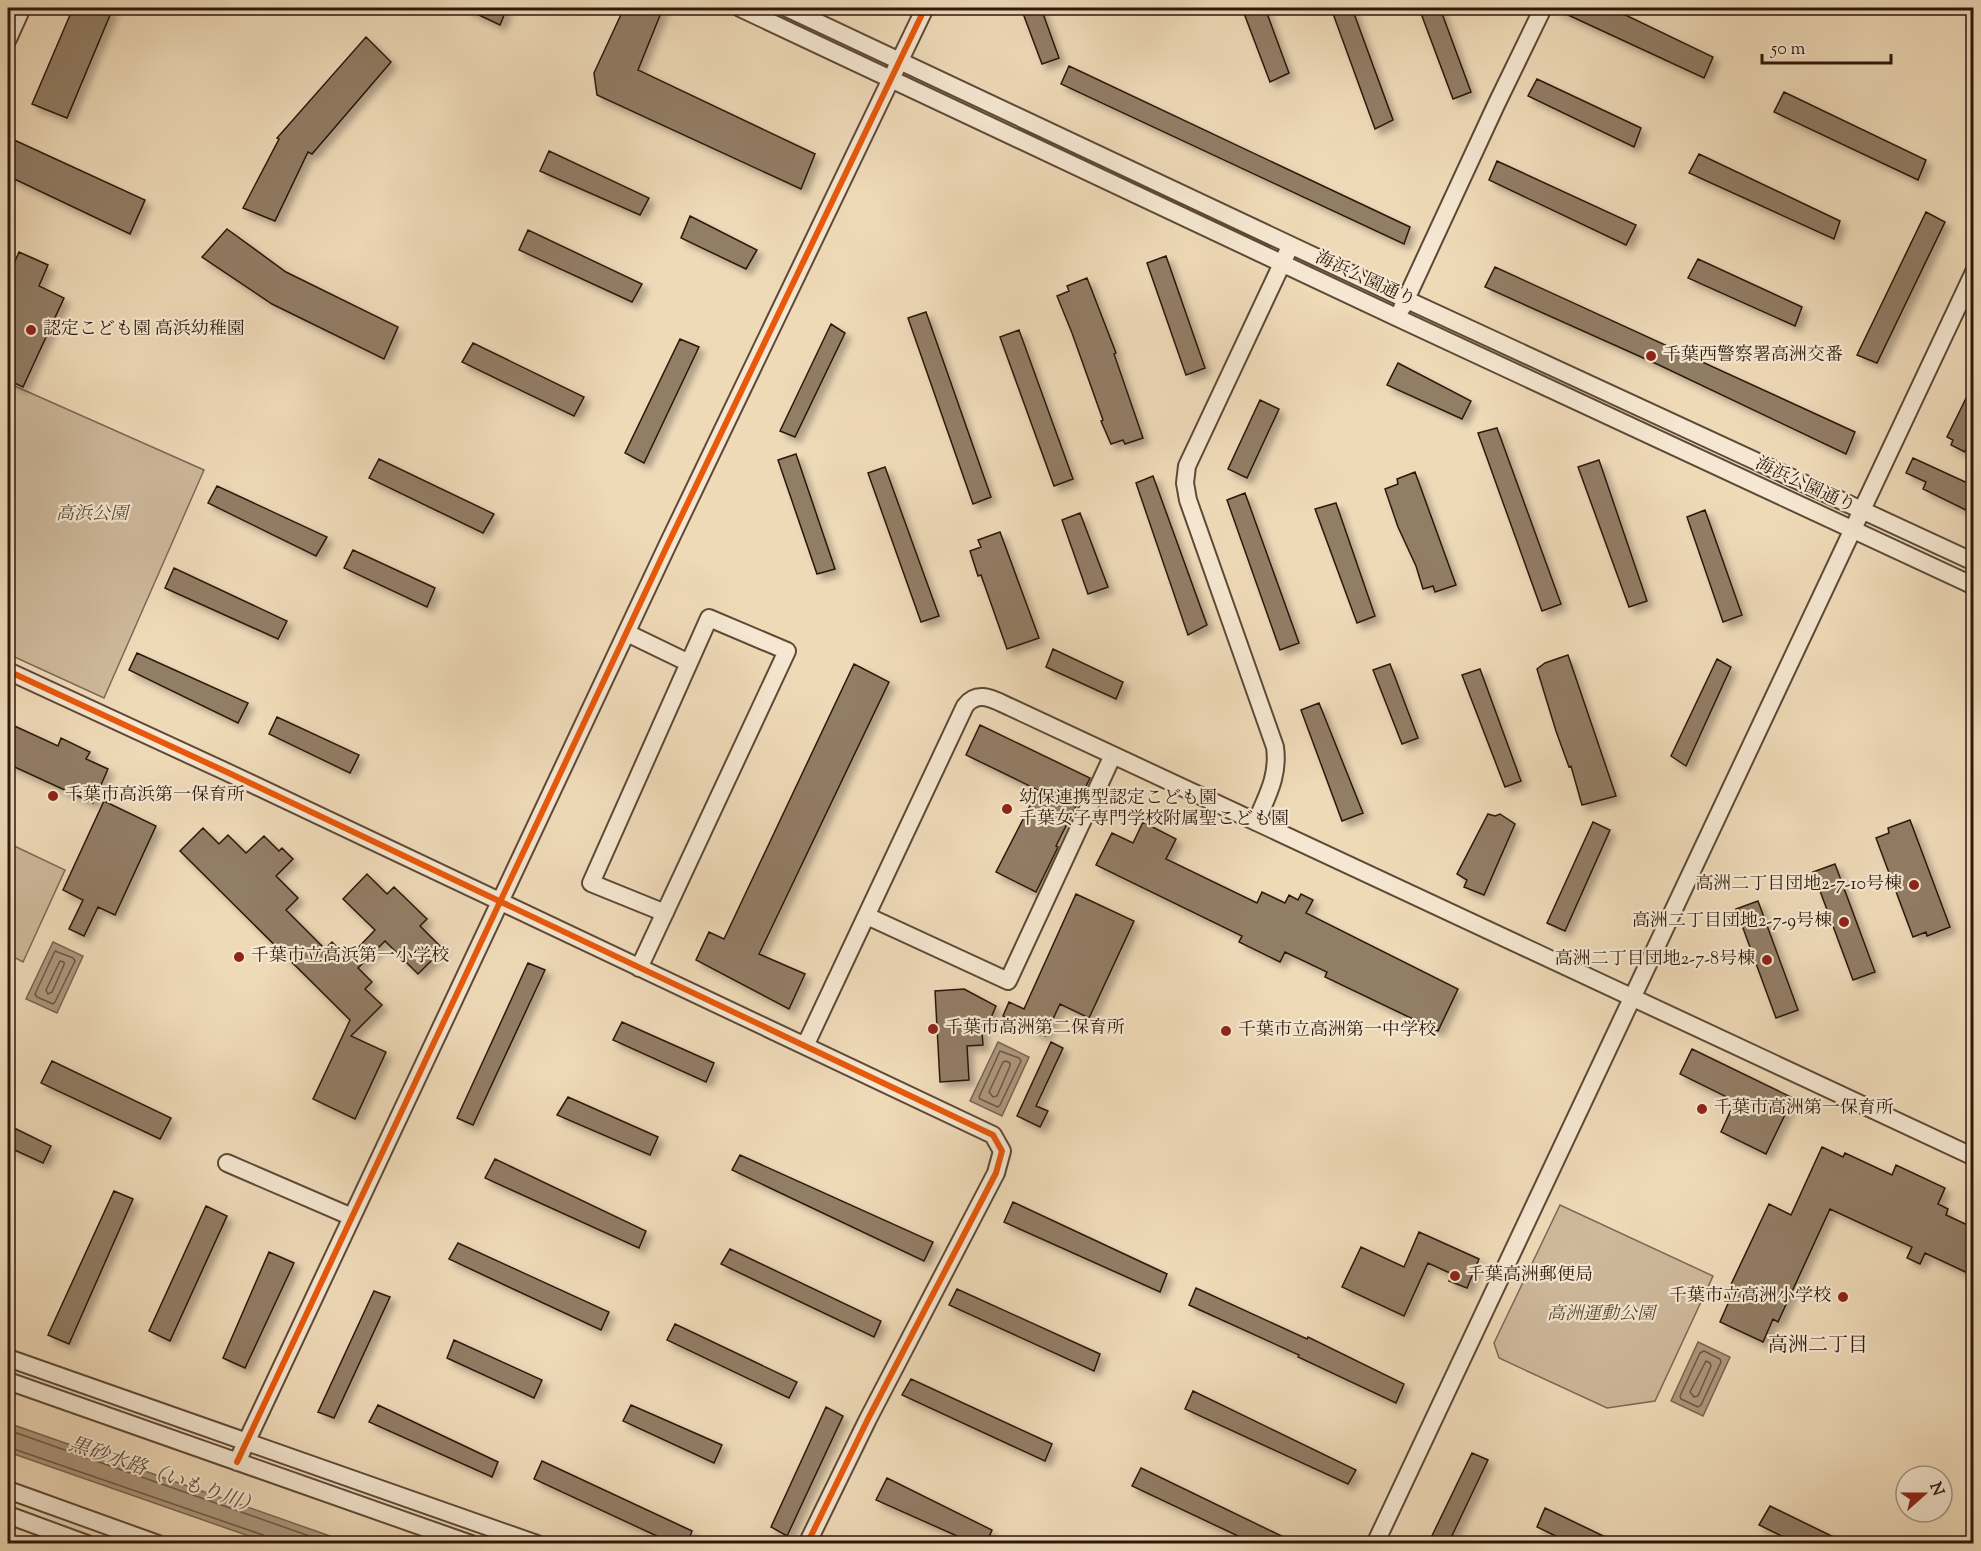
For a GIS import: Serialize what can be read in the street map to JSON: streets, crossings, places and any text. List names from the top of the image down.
{
  "streets": {
    "street": ["海浜公園通り"]
  },
  "districts": ["高洲二丁目"],
  "water": ["黒砂水路（いもり川）"],
  "parks": ["高浜公園", "高洲運動公園"],
  "places": [
    "認定こども園 高浜幼稚園",
    "千葉西警察署高洲交番",
    "千葉市高浜第一保育所",
    "幼保連携型認定こども園 千葉女子専門学校附属聖こども園",
    "高洲二丁目団地2-7-10号棟",
    "高洲二丁目団地2-7-9号棟",
    "千葉市立高浜第一小学校",
    "高洲二丁目団地2-7-8号棟",
    "千葉市高洲第二保育所",
    "千葉市立高洲第一中学校",
    "千葉市高洲第一保育所",
    "千葉高洲郵便局",
    "千葉市立高洲小学校"
  ],
  "scale_bar": "50 m",
  "north": "right"
}
